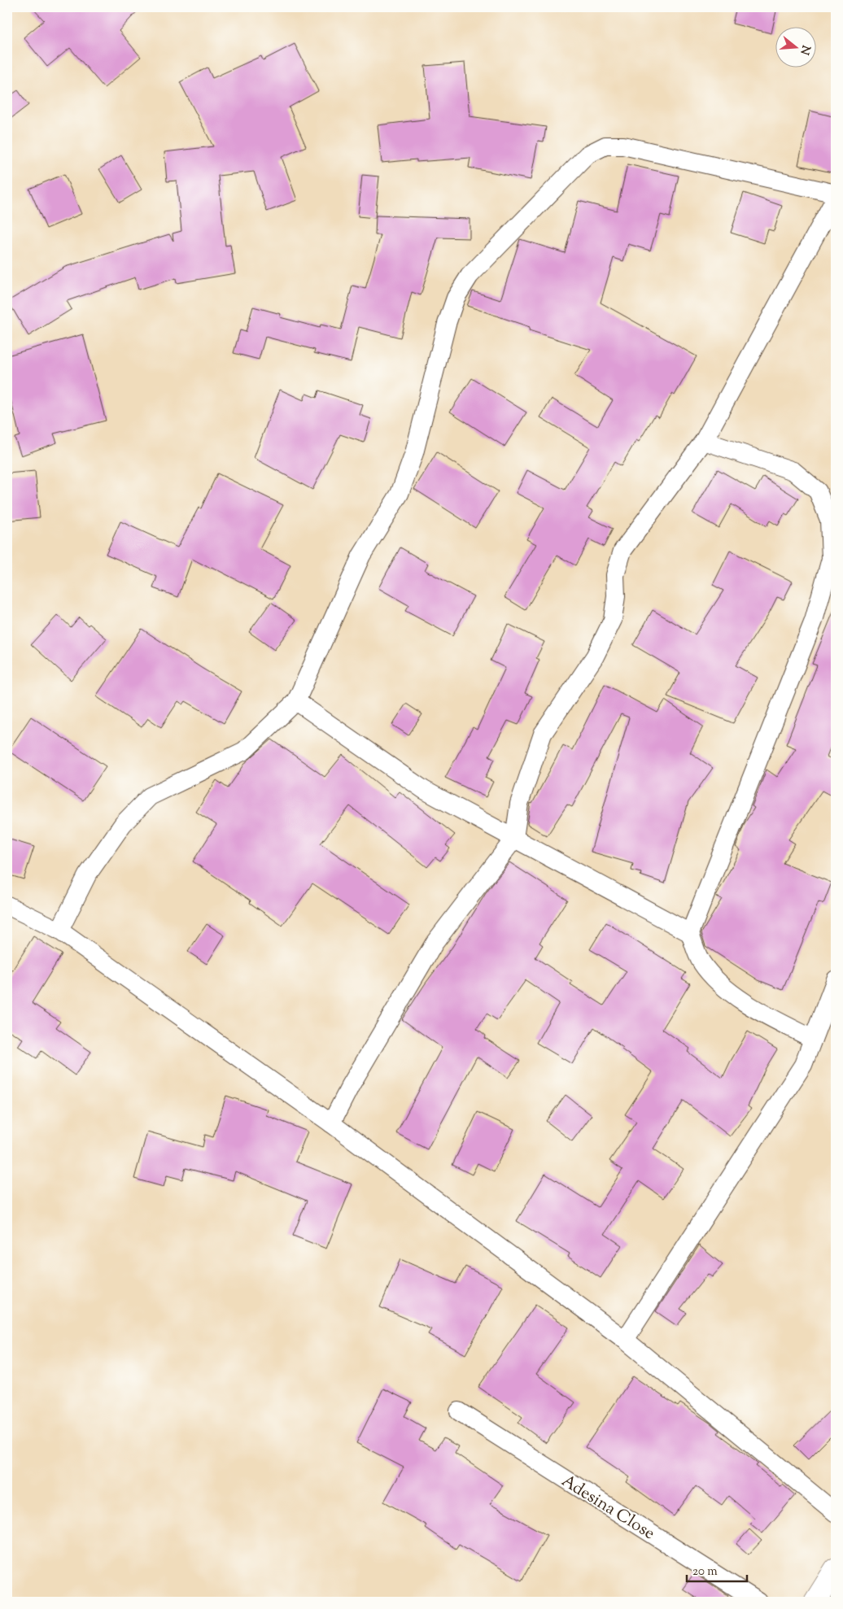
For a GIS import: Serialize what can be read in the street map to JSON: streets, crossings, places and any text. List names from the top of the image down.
{
  "streets": {
    "street": ["Adesina Close"]
  },
  "scale_bar": "20 m",
  "north": "right"
}
